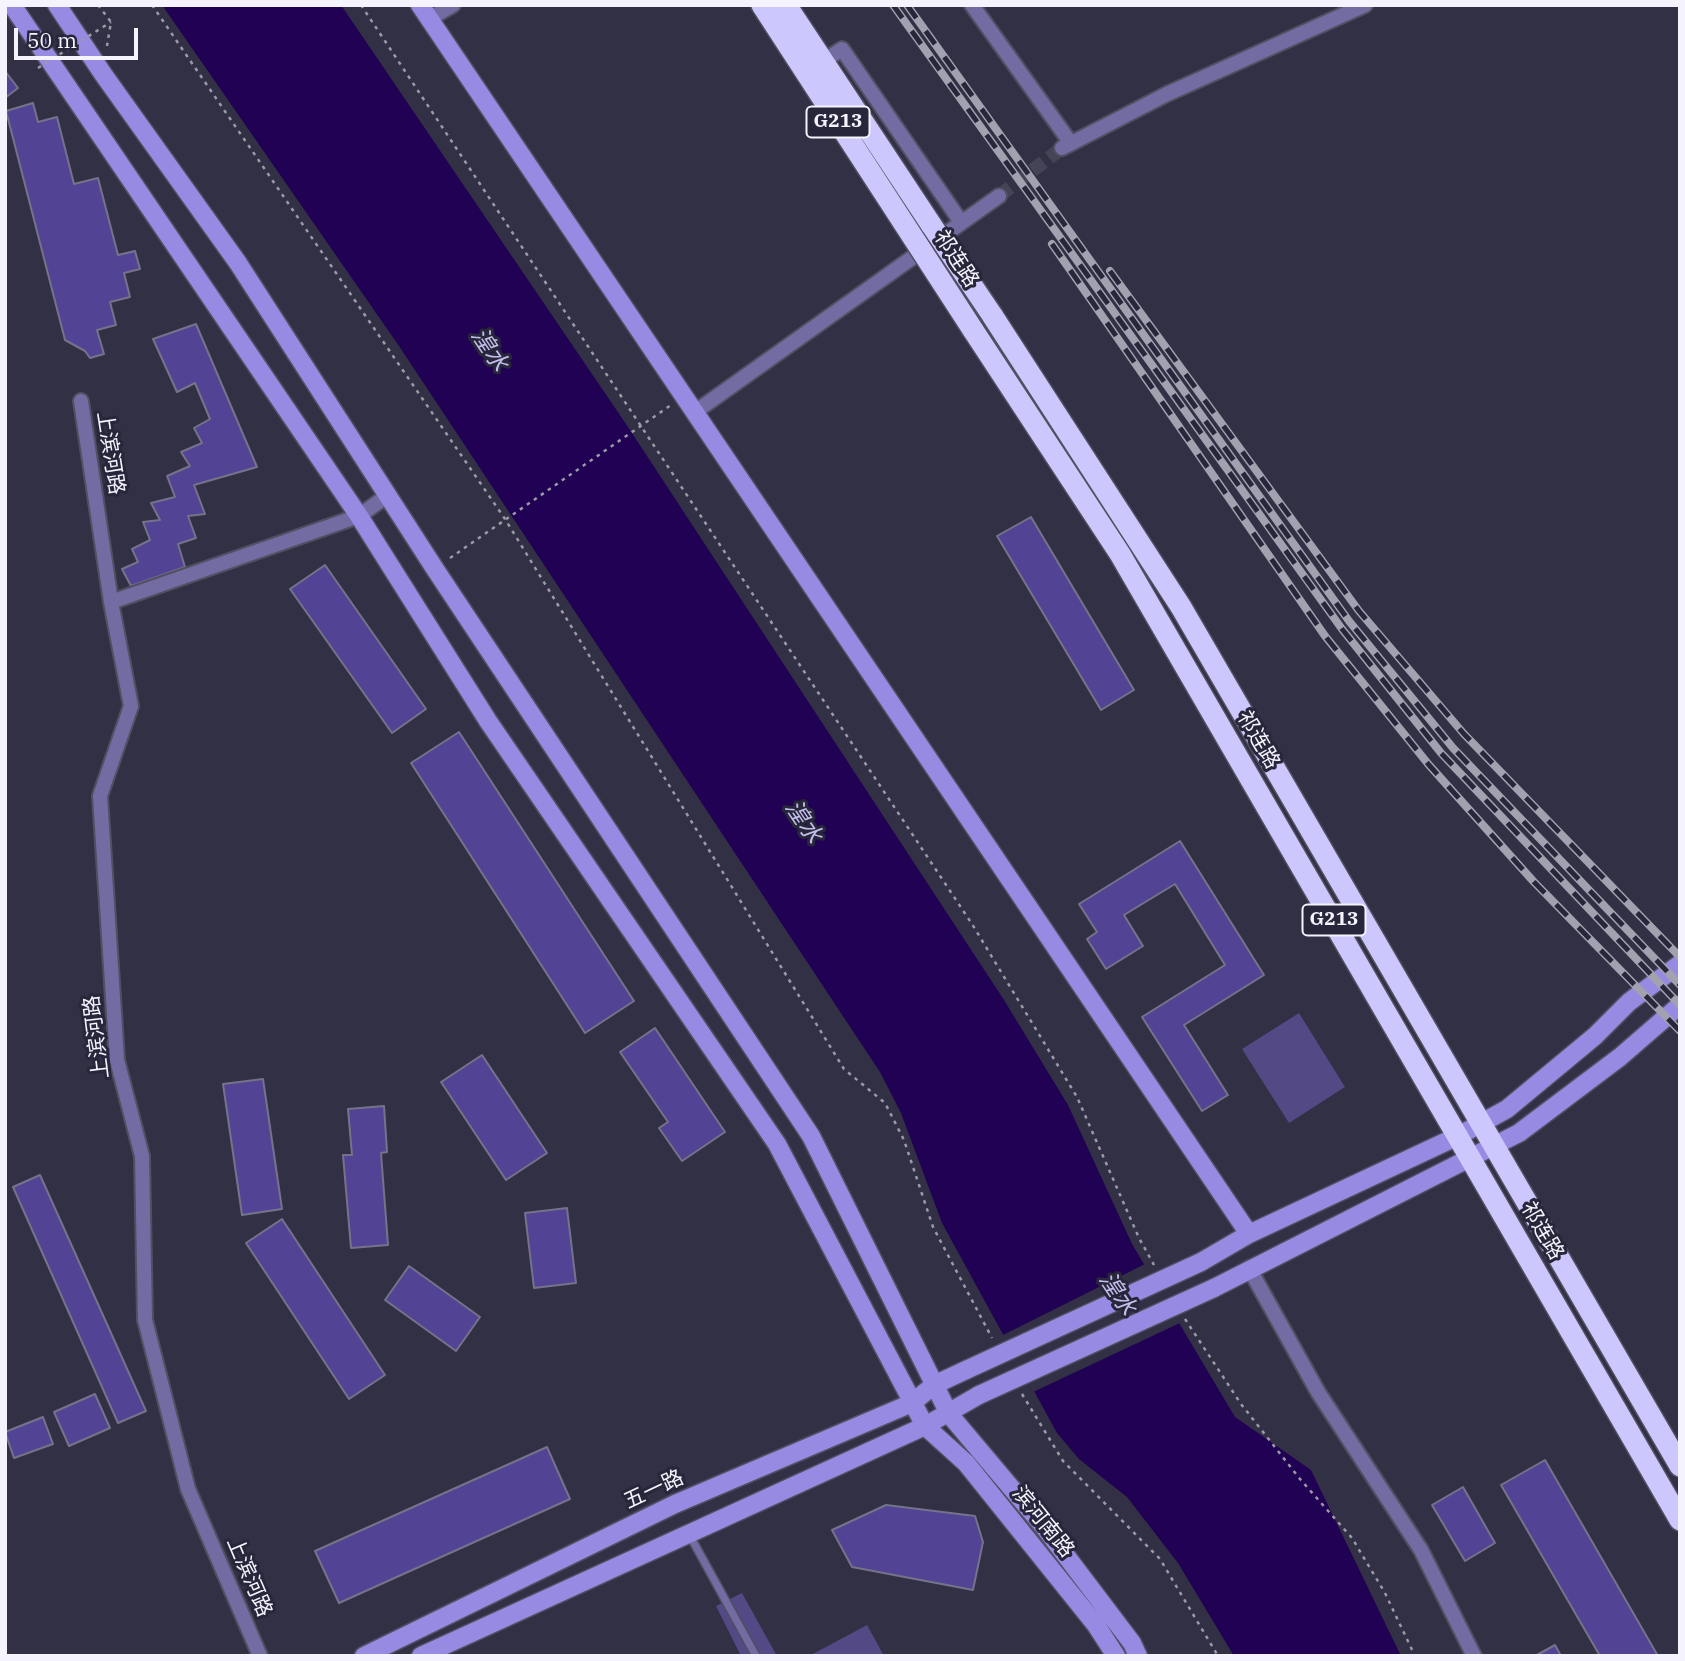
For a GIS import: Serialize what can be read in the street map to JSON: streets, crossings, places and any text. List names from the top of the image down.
{
  "streets": {
    "highway": ["G213", "祁连路"],
    "street": ["上滨河路", "五一路", "滨河南路"]
  },
  "crossings": [
    ["祁连路", "五一路"],
    ["五一路", "滨河南路"]
  ],
  "water": ["湟水"],
  "scale_bar": "50 m"
}
